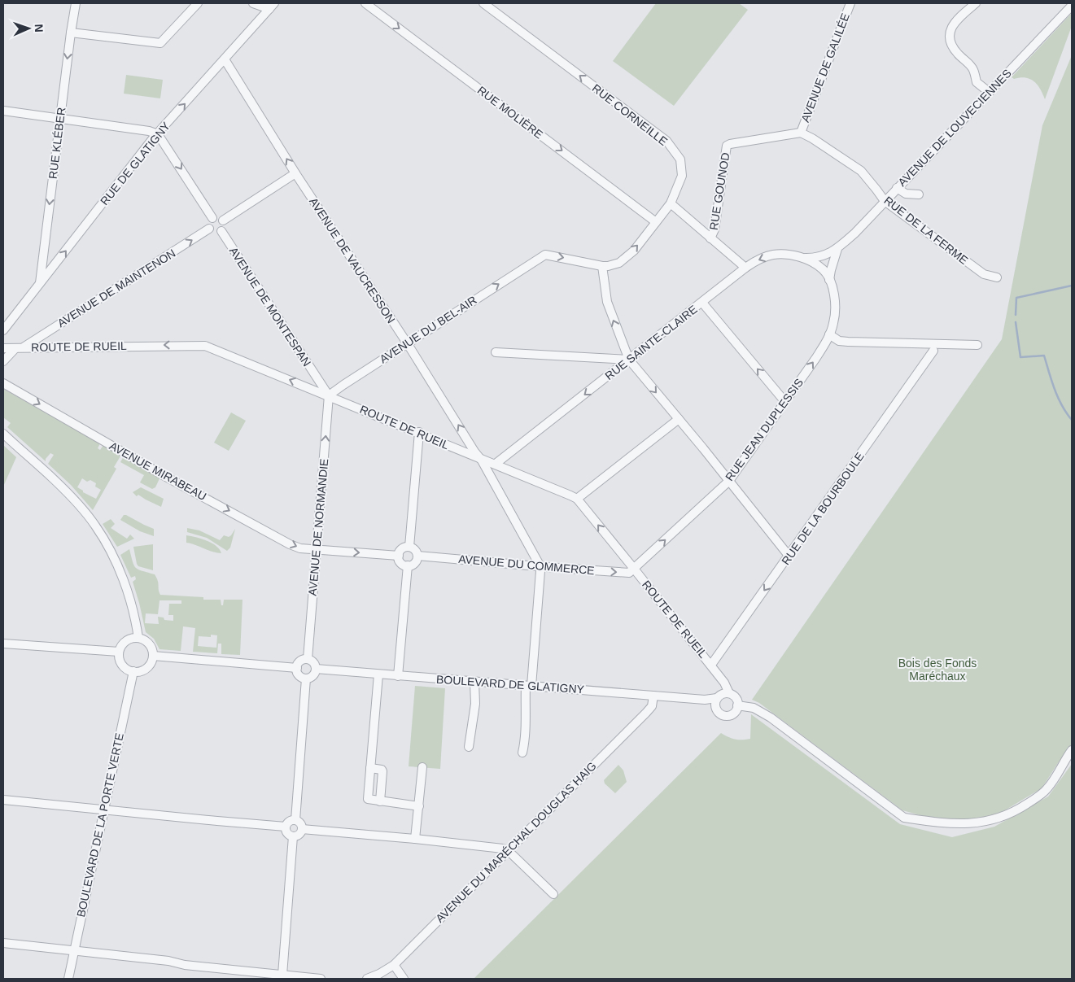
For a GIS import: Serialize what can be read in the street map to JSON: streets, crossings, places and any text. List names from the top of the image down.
{
  "streets": {
    "street": [
      "AVENUE DE GALILÉE",
      "RUE MOLIÈRE",
      "RUE CORNEILLE",
      "AVENUE DE LOUVECIENNES",
      "RUE KLÉBER",
      "RUE DE GLATIGNY",
      "RUE GOUNOD",
      "RUE DE LA FERME",
      "AVENUE DE VAUCRESSON",
      "AVENUE DE MAINTENON",
      "AVENUE DE MONTESPAN",
      "AVENUE DU BEL-AIR",
      "RUE SAINTE-CLAIRE",
      "ROUTE DE RUEIL",
      "RUE JEAN DUPLESSIS",
      "AVENUE MIRABEAU",
      "RUE DE LA BOURBOULE",
      "AVENUE DE NORMANDIE",
      "AVENUE DU COMMERCE",
      "BOULEVARD DE GLATIGNY",
      "BOULEVARD DE LA PORTE VERTE",
      "AVENUE DU MARÉCHAL DOUGLAS HAIG"
    ]
  },
  "crossings": [
    ["AVENUE DE GALILÉE", "RUE GOUNOD"],
    ["AVENUE DE GALILÉE", "RUE DE LA FERME"],
    ["RUE MOLIÈRE", "RUE CORNEILLE"],
    ["RUE CORNEILLE", "AVENUE DU BEL-AIR"],
    ["AVENUE DE LOUVECIENNES", "RUE DE LA FERME"],
    ["AVENUE DE LOUVECIENNES", "RUE SAINTE-CLAIRE"],
    ["AVENUE DE LOUVECIENNES", "RUE JEAN DUPLESSIS"],
    ["RUE KLÉBER", "RUE DE GLATIGNY"],
    ["RUE DE GLATIGNY", "AVENUE DE VAUCRESSON"],
    ["RUE GOUNOD", "RUE DE LA FERME"],
    ["AVENUE DE VAUCRESSON", "AVENUE DU BEL-AIR"],
    ["AVENUE DE VAUCRESSON", "RUE SAINTE-CLAIRE"],
    ["AVENUE DE VAUCRESSON", "ROUTE DE RUEIL"],
    ["AVENUE DE VAUCRESSON", "AVENUE DU COMMERCE"],
    ["AVENUE DE MAINTENON", "AVENUE DE MONTESPAN"],
    ["AVENUE DE MAINTENON", "ROUTE DE RUEIL"],
    ["AVENUE DE MONTESPAN", "AVENUE DU BEL-AIR"],
    ["AVENUE DE MONTESPAN", "ROUTE DE RUEIL"],
    ["AVENUE DE MONTESPAN", "AVENUE DE NORMANDIE"],
    ["AVENUE DU BEL-AIR", "ROUTE DE RUEIL"],
    ["AVENUE DU BEL-AIR", "AVENUE DE NORMANDIE"],
    ["RUE SAINTE-CLAIRE", "ROUTE DE RUEIL"],
    ["RUE SAINTE-CLAIRE", "RUE JEAN DUPLESSIS"],
    ["ROUTE DE RUEIL", "RUE JEAN DUPLESSIS"],
    ["ROUTE DE RUEIL", "RUE DE LA BOURBOULE"],
    ["ROUTE DE RUEIL", "AVENUE DE NORMANDIE"],
    ["ROUTE DE RUEIL", "AVENUE DU COMMERCE"],
    ["ROUTE DE RUEIL", "BOULEVARD DE GLATIGNY"],
    ["RUE JEAN DUPLESSIS", "AVENUE DU COMMERCE"],
    ["AVENUE MIRABEAU", "AVENUE DE NORMANDIE"],
    ["AVENUE DE NORMANDIE", "BOULEVARD DE GLATIGNY"],
    ["BOULEVARD DE GLATIGNY", "AVENUE DU MARÉCHAL DOUGLAS HAIG"]
  ],
  "one_way": [
    "RUE MOLIÈRE",
    "RUE KLÉBER",
    "RUE DE GLATIGNY",
    "AVENUE DE VAUCRESSON",
    "AVENUE DE MAINTENON",
    "AVENUE DU BEL-AIR",
    "RUE SAINTE-CLAIRE",
    "ROUTE DE RUEIL",
    "RUE JEAN DUPLESSIS",
    "AVENUE MIRABEAU",
    "AVENUE DE NORMANDIE",
    "AVENUE DU COMMERCE"
  ],
  "parks": ["Bois des Fonds Maréchaux"],
  "north": "right"
}
